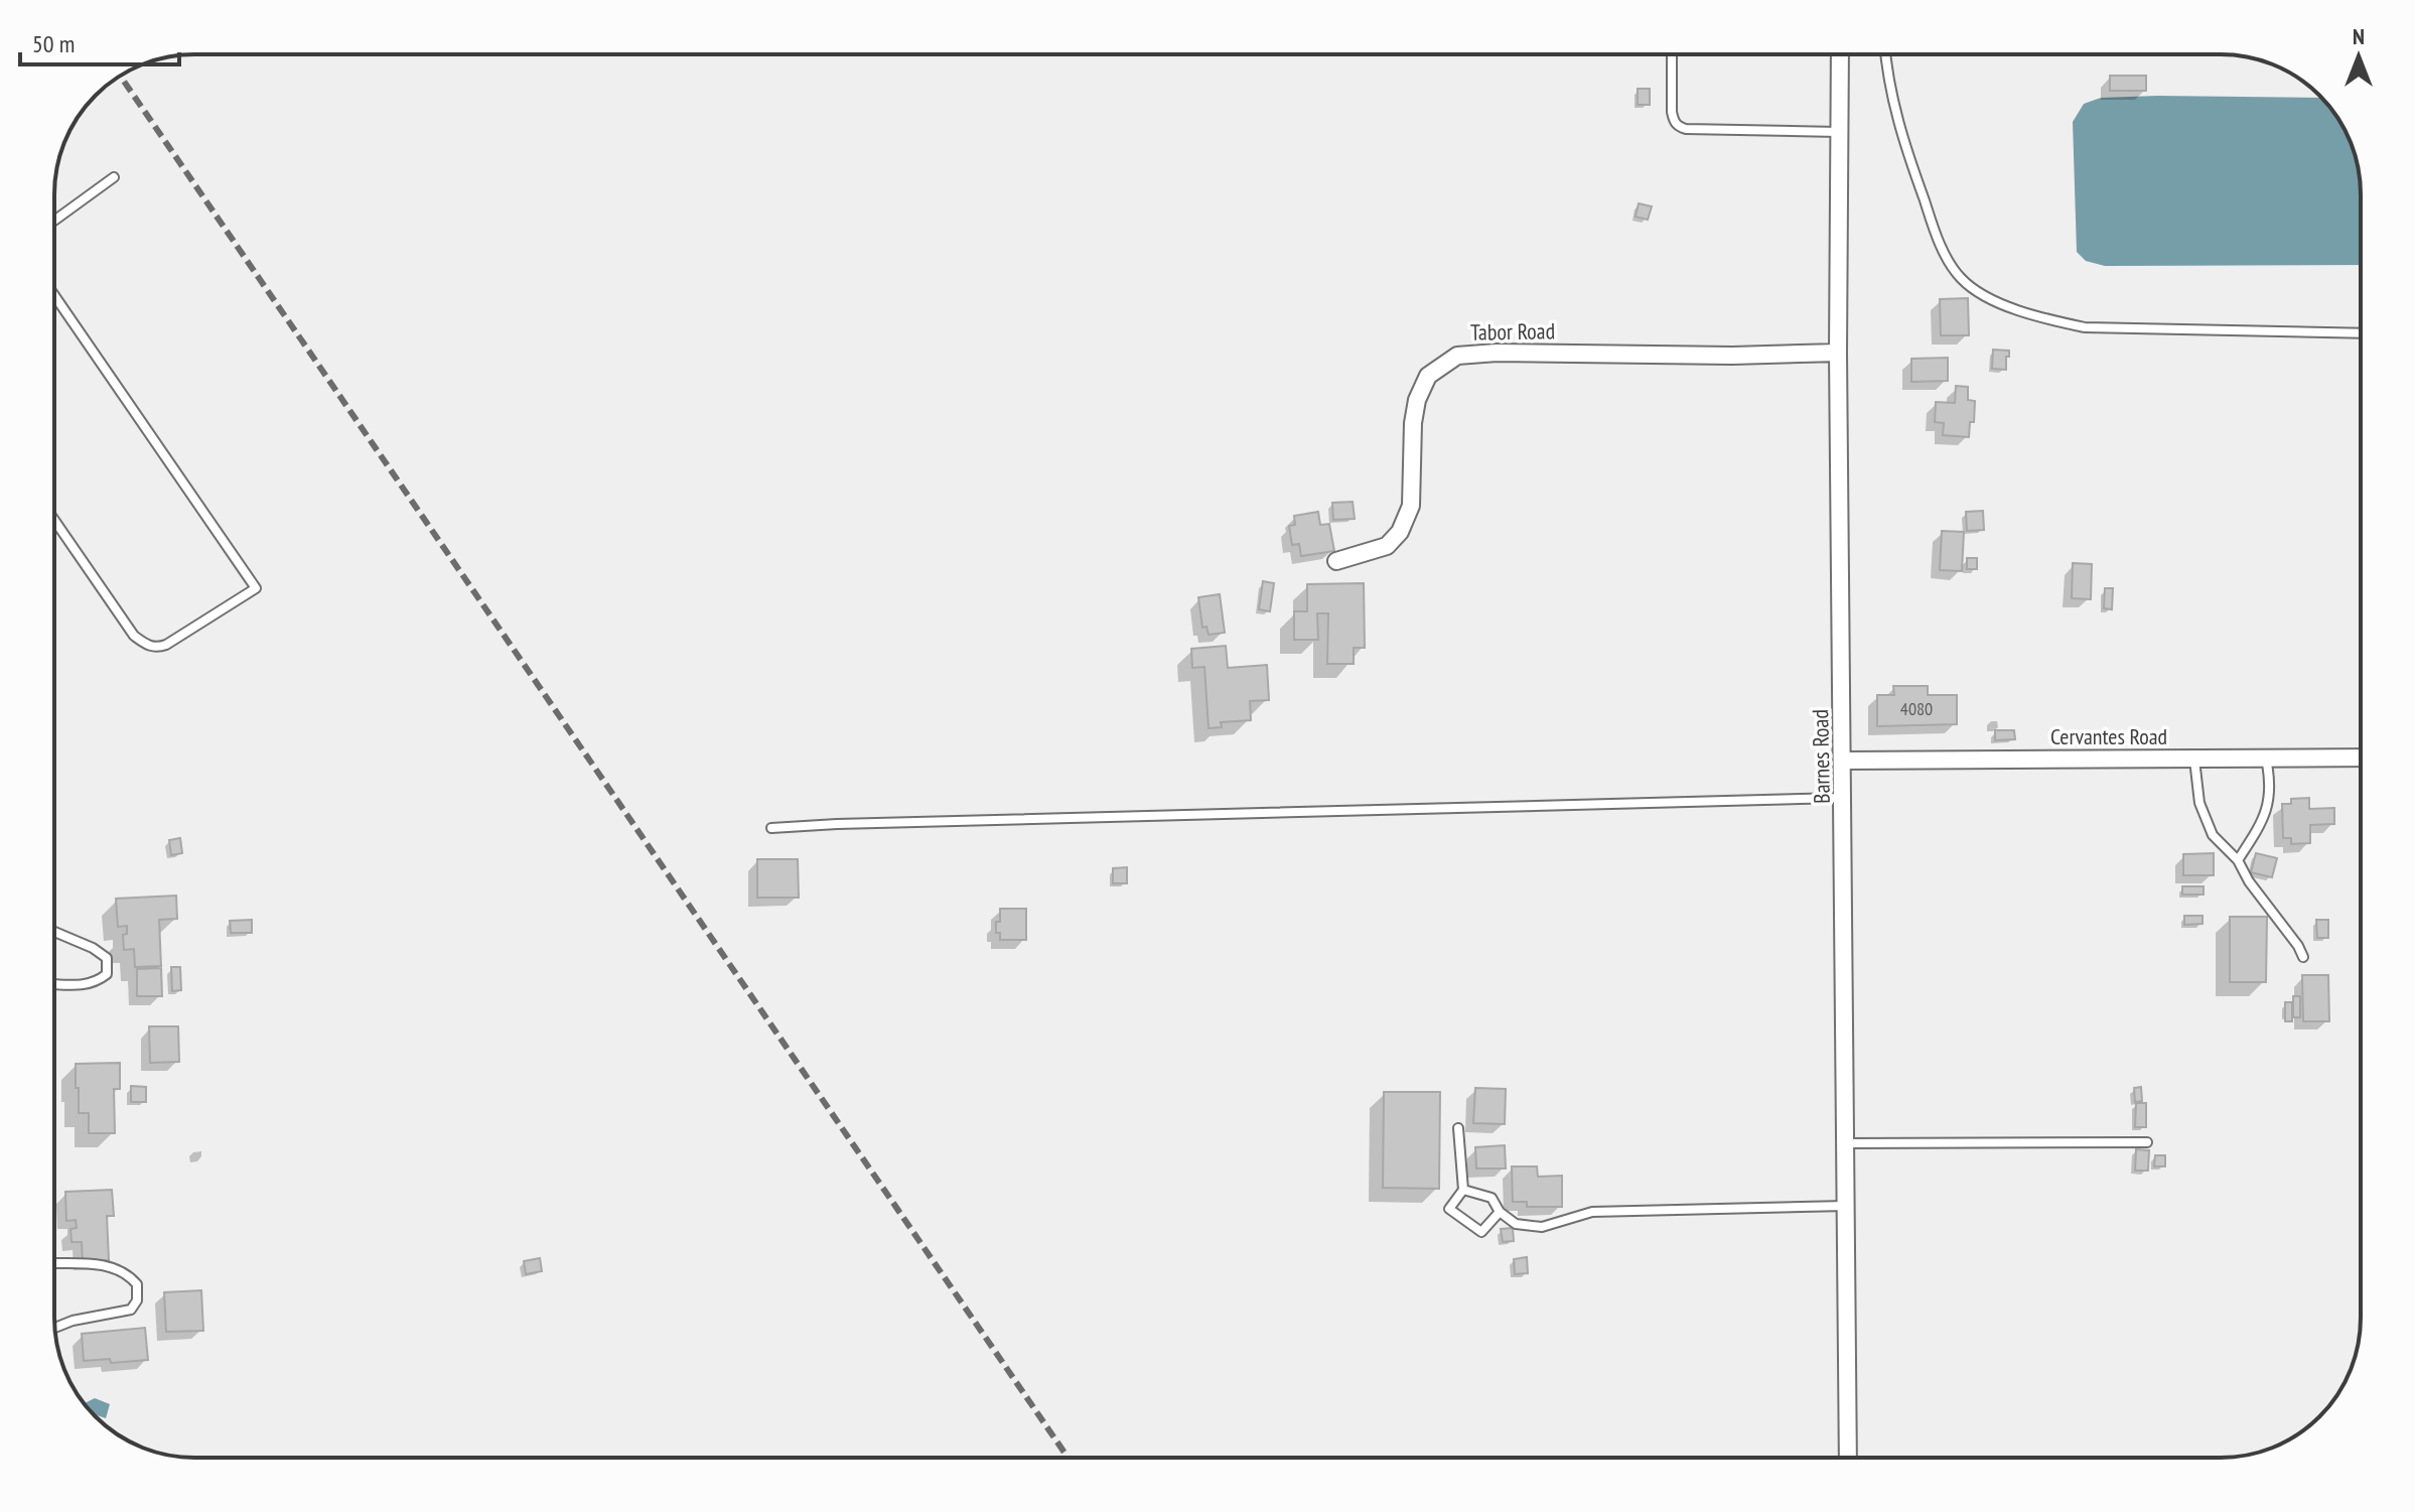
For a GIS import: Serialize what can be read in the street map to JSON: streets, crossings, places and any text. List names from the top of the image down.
{
  "streets": {
    "street": ["Tabor Road", "Cervantes Road", "Barnes Road"]
  },
  "crossings": [
    ["Tabor Road", "Barnes Road"],
    ["Cervantes Road", "Barnes Road"]
  ],
  "house_numbers": ["4080"],
  "scale_bar": "50 m",
  "north": "top"
}
